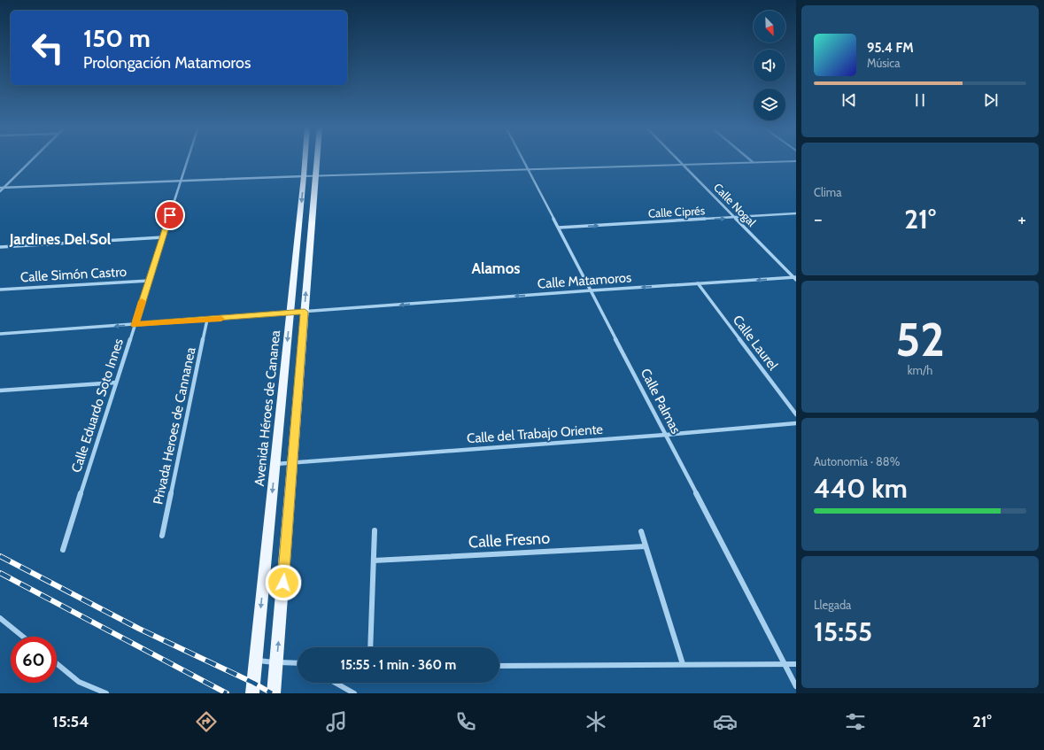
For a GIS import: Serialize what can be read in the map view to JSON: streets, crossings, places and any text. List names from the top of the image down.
{
  "streets": {
    "main road": ["Avenida Héroes de Cananea"],
    "street": [
      "Calle Nogal",
      "Calle Ciprés",
      "Calle Simón Castro",
      "Calle Matamoros",
      "Calle Laurel",
      "Calle Palmas",
      "Calle Eduardo Soto Innes",
      "Privada Heroes de Cannanea",
      "Calle del Trabajo Oriente",
      "Calle Fresno"
    ]
  },
  "crossings": [
    ["Calle Nogal", "Calle Ciprés"],
    ["Calle Nogal", "Calle Matamoros"],
    ["Calle Ciprés", "Calle Palmas"],
    ["Calle Simón Castro", "Calle Eduardo Soto Innes"],
    ["Calle Matamoros", "Calle Laurel"],
    ["Calle Matamoros", "Calle Palmas"],
    ["Calle Matamoros", "Calle Eduardo Soto Innes"],
    ["Calle Matamoros", "Avenida Héroes de Cananea"],
    ["Calle Matamoros", "Privada Heroes de Cannanea"],
    ["Calle Palmas", "Calle del Trabajo Oriente"],
    ["Avenida Héroes de Cananea", "Calle del Trabajo Oriente"]
  ],
  "one_way": ["Calle Ciprés", "Calle Matamoros"],
  "districts": ["Jardines Del Sol", "Alamos"],
  "north": "bottom right",
  "page": {
    "turn": ["150 m", "Prolongación Matamoros"],
    "song": ["95.4 FM", "Música"],
    "tile": [
      "Clima",
      ["52", "km/h"],
      ["Autonomía · 88%", "440 km"],
      ["Llegada", "15:55"]
    ],
    "heat": ["−", "21°", "+"],
    "limit": "60",
    "trip": "15:55 · 1 min · 360 m",
    "tabs": ["15:54", "21°"]
  }
}
